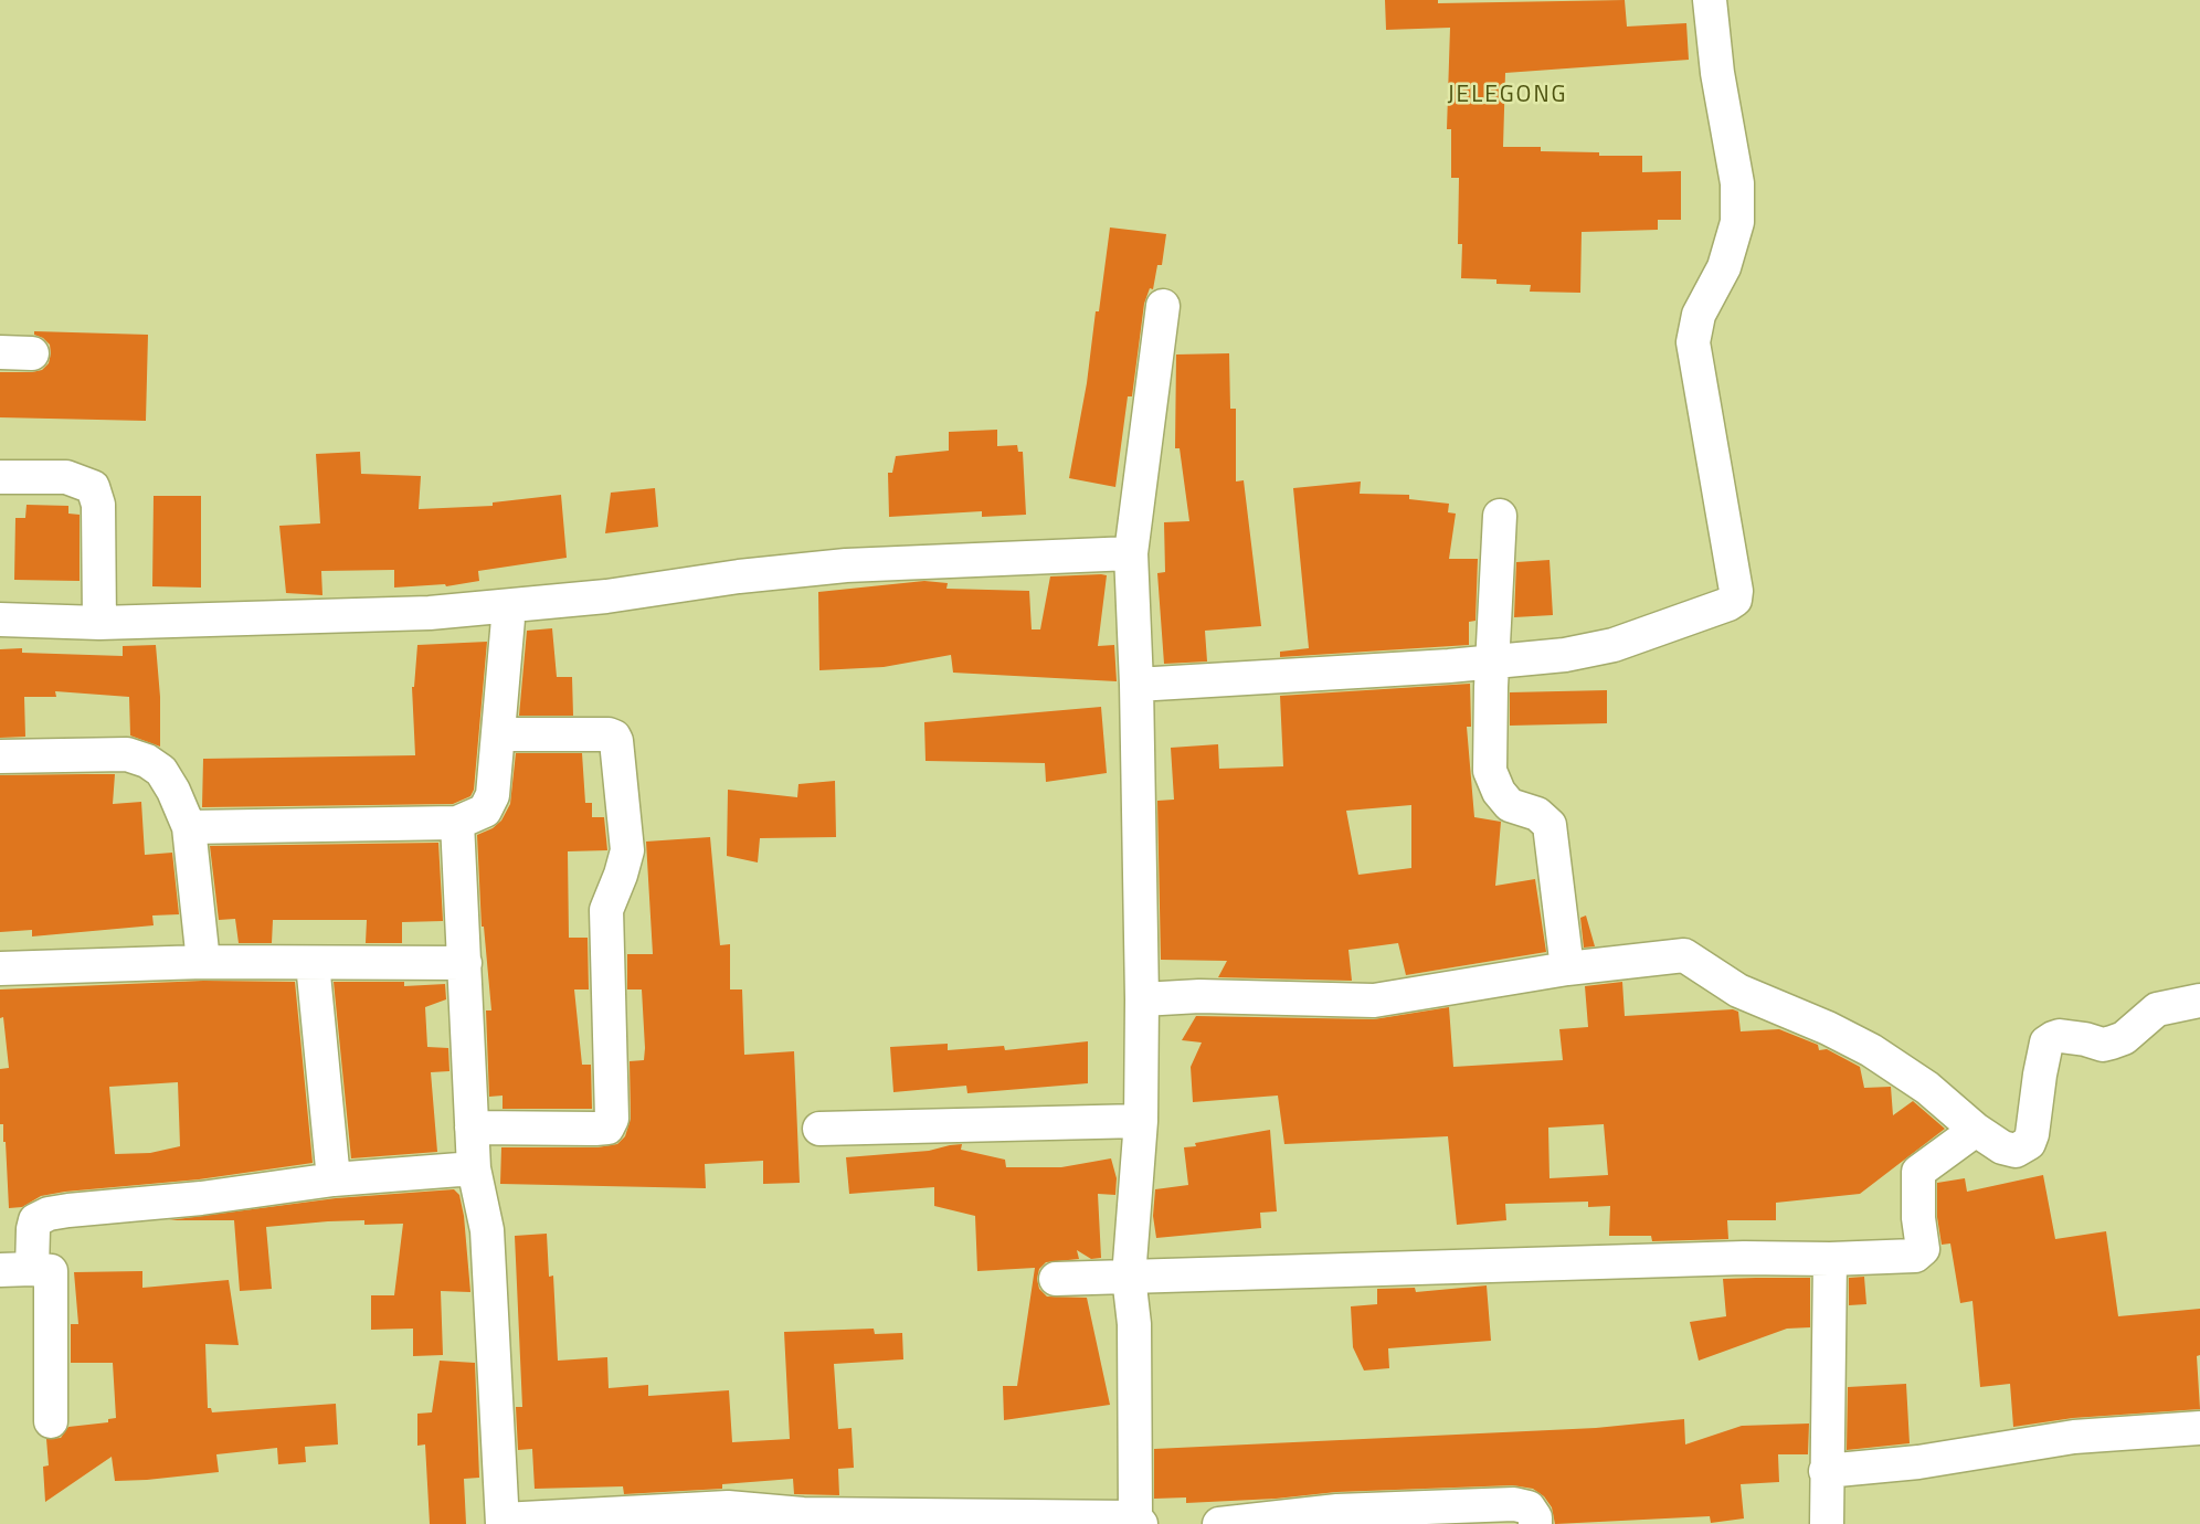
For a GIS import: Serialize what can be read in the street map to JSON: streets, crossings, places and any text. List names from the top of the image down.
{
  "districts": ["JELEGONG"]
}
